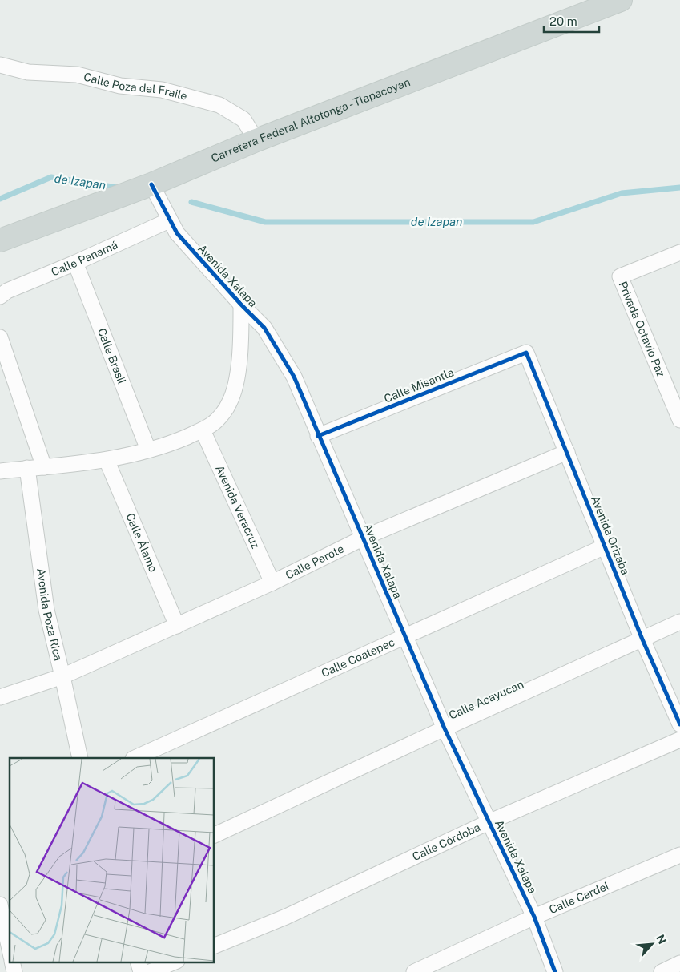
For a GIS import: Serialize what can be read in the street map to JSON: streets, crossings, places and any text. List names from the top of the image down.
{
  "streets": {
    "main road": ["Carretera Federal Altotonga - Tlapacoyan"],
    "street": [
      "Calle Poza del Fraile",
      "Calle Panamá",
      "Avenida Xalapa",
      "Privada Octavio Paz",
      "Calle Brasil",
      "Calle Misantla",
      "Avenida Veracruz",
      "Avenida Orizaba",
      "Calle Álamo",
      "Calle Perote",
      "Avenida Poza Rica",
      "Calle Coatepec",
      "Calle Acayucan",
      "Calle Córdoba",
      "Calle Cardel"
    ]
  },
  "crossings": [
    ["Calle Poza del Fraile", "Carretera Federal Altotonga - Tlapacoyan"],
    ["Carretera Federal Altotonga - Tlapacoyan", "Avenida Xalapa"],
    ["Calle Panamá", "Avenida Xalapa"],
    ["Calle Panamá", "Calle Brasil"],
    ["Avenida Xalapa", "Calle Brasil"],
    ["Avenida Xalapa", "Calle Misantla"],
    ["Avenida Xalapa", "Avenida Veracruz"],
    ["Avenida Xalapa", "Calle Álamo"],
    ["Avenida Xalapa", "Calle Perote"],
    ["Avenida Xalapa", "Avenida Poza Rica"],
    ["Avenida Xalapa", "Calle Coatepec"],
    ["Avenida Xalapa", "Calle Acayucan"],
    ["Avenida Xalapa", "Calle Córdoba"],
    ["Avenida Xalapa", "Calle Cardel"],
    ["Calle Misantla", "Avenida Orizaba"],
    ["Avenida Veracruz", "Calle Perote"],
    ["Avenida Orizaba", "Calle Perote"],
    ["Avenida Orizaba", "Calle Coatepec"],
    ["Avenida Orizaba", "Calle Acayucan"],
    ["Calle Álamo", "Calle Perote"],
    ["Calle Perote", "Avenida Poza Rica"]
  ],
  "water": ["de Izapan"],
  "scale_bar": "20 m",
  "north": "top right"
}
